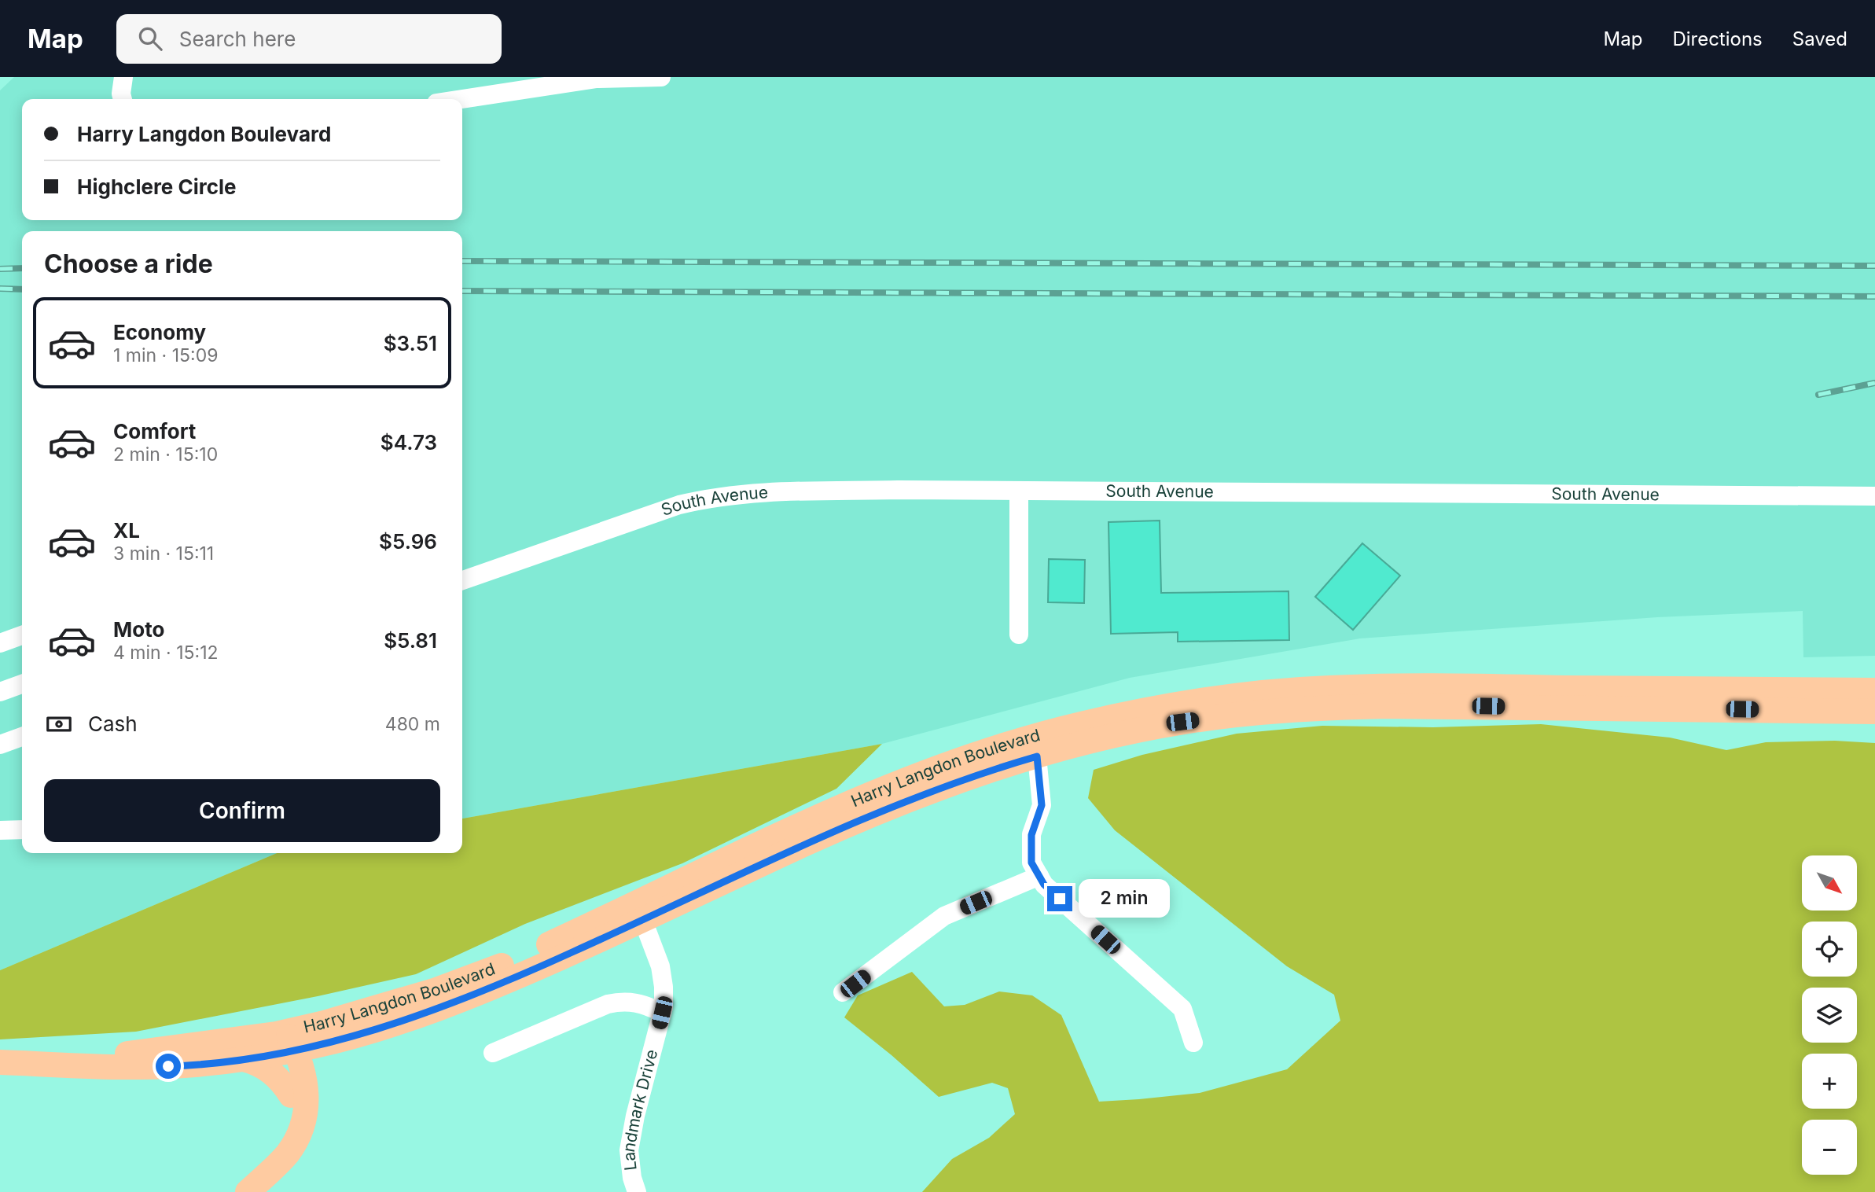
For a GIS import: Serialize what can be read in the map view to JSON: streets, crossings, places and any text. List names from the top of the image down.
{
  "streets": {
    "main road": ["Harry Langdon Boulevard"],
    "street": ["South Avenue", "Landmark Drive"]
  },
  "crossings": [
    ["Harry Langdon Boulevard", "Landmark Drive"]
  ],
  "north": "bottom right",
  "page": {
    "header": "Map",
    "search": "Search here",
    "nav": ["Map", "Directions", "Saved"],
    "banner": ["Harry Langdon Boulevard", "Highclere Circle"],
    "heading": "Choose a ride",
    "list": [
      {
        "name": "Economy",
        "note": "1 min · 15:09",
        "value": "$3.51"
      },
      {
        "name": "Comfort",
        "note": "2 min · 15:10",
        "value": "$4.73"
      },
      {
        "name": "XL",
        "note": "3 min · 15:11",
        "value": "$5.96"
      },
      {
        "name": "Moto",
        "note": "4 min · 15:12",
        "value": "$5.81"
      }
    ],
    "pay": ["Cash", "480 m"],
    "buttons": "Confirm",
    "map_buttons": ["+", "−"],
    "bubble": "2 min"
  }
}
